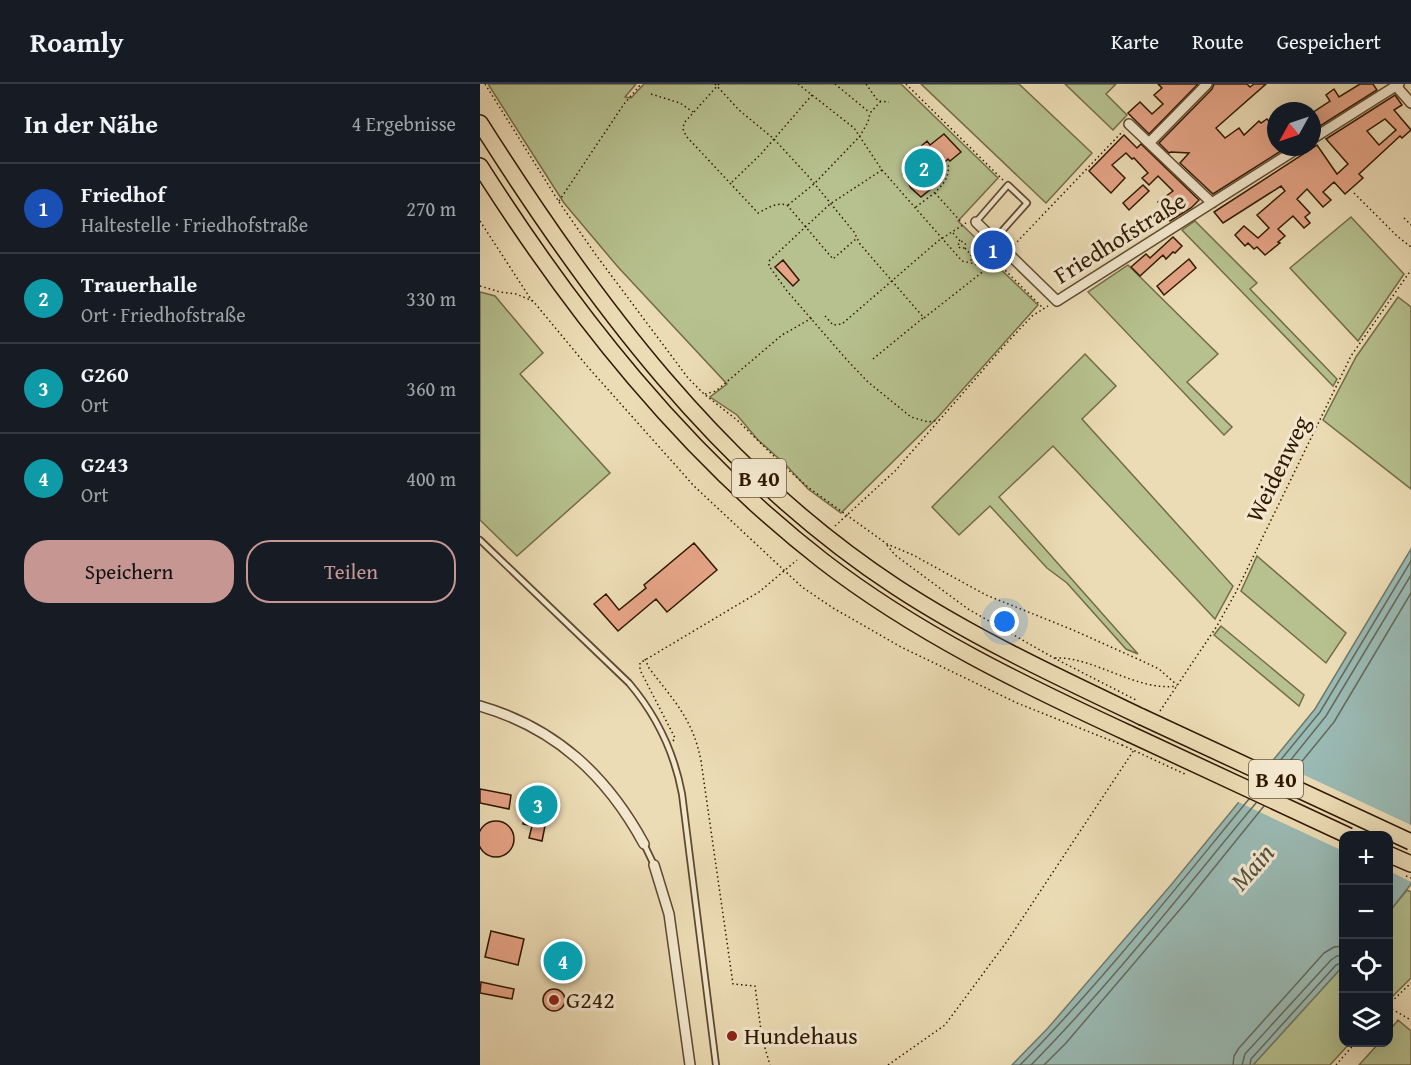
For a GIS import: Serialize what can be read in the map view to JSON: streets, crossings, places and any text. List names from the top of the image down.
{
  "streets": {
    "highway": ["B 40"],
    "street": ["Friedhofstraße"],
    "path": ["Weidenweg"]
  },
  "crossings": [
    ["Weidenweg", "B 40"]
  ],
  "water": ["Main"],
  "places": ["G242", "Hundehaus"],
  "north": "bottom left",
  "page": {
    "header": "Roamly",
    "nav": ["Karte", "Route", "Gespeichert"],
    "heading": ["In der Nähe", "4 Ergebnisse"],
    "pins": [
      "2",
      "1",
      "3",
      "4"
    ],
    "list": [
      {
        "mark": "1",
        "name": "Friedhof",
        "note": "Haltestelle · Friedhofstraße",
        "value": "270 m"
      },
      {
        "mark": "2",
        "name": "Trauerhalle",
        "note": "Ort · Friedhofstraße",
        "value": "330 m"
      },
      {
        "mark": "3",
        "name": "G260",
        "note": "Ort",
        "value": "360 m"
      },
      {
        "mark": "4",
        "name": "G243",
        "note": "Ort",
        "value": "400 m"
      }
    ],
    "buttons": ["Speichern", "Teilen"],
    "map_buttons": ["+", "−"]
  }
}
